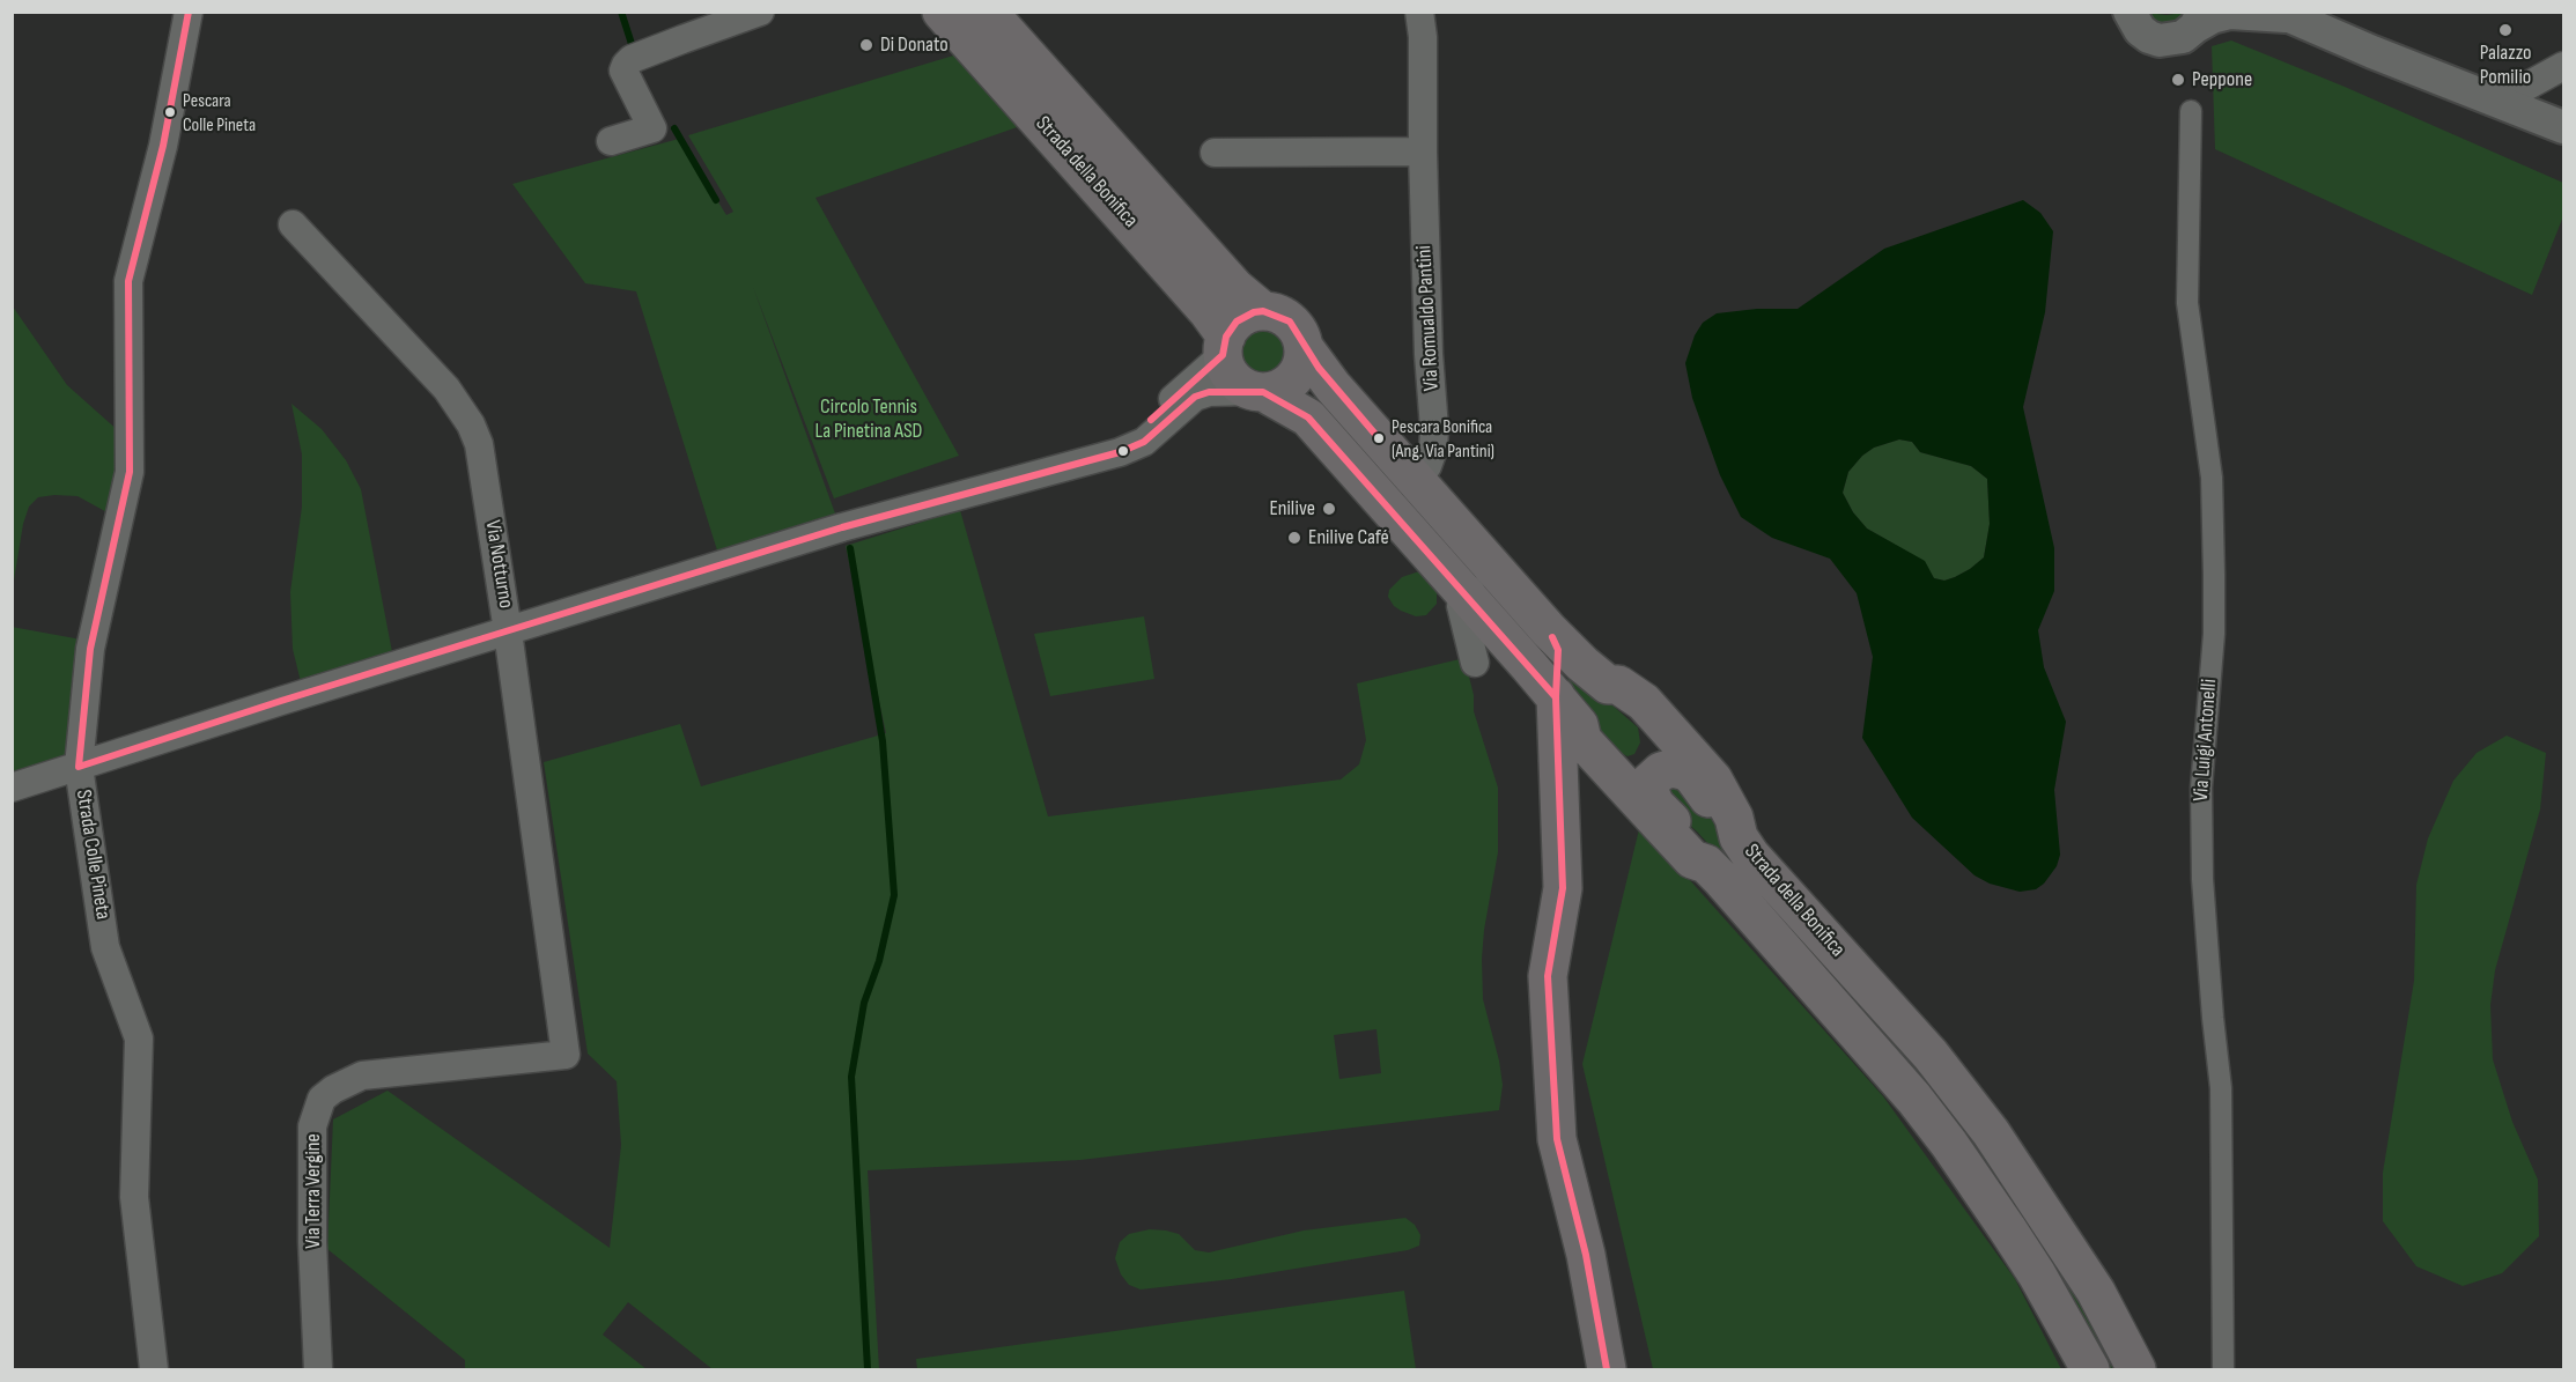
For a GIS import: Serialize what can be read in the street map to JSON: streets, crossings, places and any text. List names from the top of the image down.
{
  "streets": {
    "main road": ["Strada della Bonifica"],
    "street": [
      "Via Romualdo Pantini",
      "Via Notturno",
      "Via Luigi Antonelli",
      "Strada Colle Pineta",
      "Via Terra Vergine"
    ]
  },
  "crossings": [
    ["Strada della Bonifica", "Via Romualdo Pantini"],
    ["Via Notturno", "Via Terra Vergine"]
  ],
  "parks": ["Circolo Tennis La Pinetina ASD"],
  "places": [
    "Palazzo Pomilio",
    "Di Donato",
    "Peppone",
    "Pescara Colle Pineta",
    "Pescara Bonifica (Ang. Via Pantini)",
    "Enilive",
    "Enilive Café"
  ]
}
